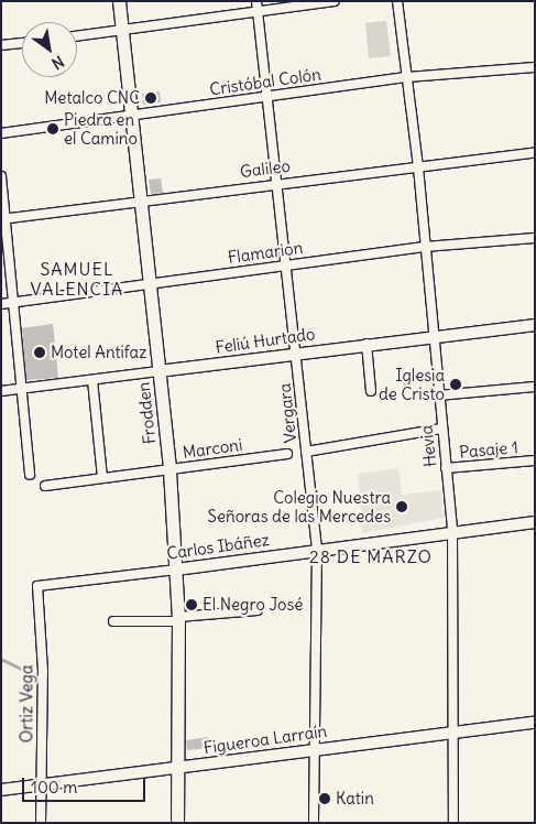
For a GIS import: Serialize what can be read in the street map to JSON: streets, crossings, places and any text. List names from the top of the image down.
{
  "streets": {
    "main road": ["Frodden"],
    "street": [
      "Cristóbal Colón",
      "Galileo",
      "Flamarion",
      "Feliú Hurtado",
      "Vergara",
      "Hevia",
      "Marconi",
      "Pasaje 1",
      "Carlos Ibáñez",
      "Ortiz Vega",
      "Figueroa Larraín"
    ]
  },
  "crossings": [
    ["Cristóbal Colón", "Frodden"],
    ["Cristóbal Colón", "Vergara"],
    ["Cristóbal Colón", "Hevia"],
    ["Galileo", "Frodden"],
    ["Galileo", "Vergara"],
    ["Galileo", "Hevia"],
    ["Flamarion", "Frodden"],
    ["Flamarion", "Vergara"],
    ["Flamarion", "Hevia"],
    ["Feliú Hurtado", "Frodden"],
    ["Feliú Hurtado", "Vergara"],
    ["Feliú Hurtado", "Hevia"],
    ["Frodden", "Marconi"],
    ["Frodden", "Carlos Ibáñez"],
    ["Frodden", "Figueroa Larraín"],
    ["Vergara", "Carlos Ibáñez"],
    ["Vergara", "Figueroa Larraín"],
    ["Hevia", "Pasaje 1"],
    ["Hevia", "Carlos Ibáñez"],
    ["Hevia", "Figueroa Larraín"],
    ["Carlos Ibáñez", "Ortiz Vega"],
    ["Ortiz Vega", "Figueroa Larraín"]
  ],
  "districts": ["SAMUEL VALENCIA", "28 DE MARZO"],
  "places": [
    "Metalco CNC",
    "Piedra en el Camino",
    "Motel Antifaz",
    "Iglesia de Cristo",
    "Colegio Nuestra Señoras de las Mercedes",
    "El Negro José",
    "Katin"
  ],
  "scale_bar": "100 m",
  "north": "bottom right"
}
